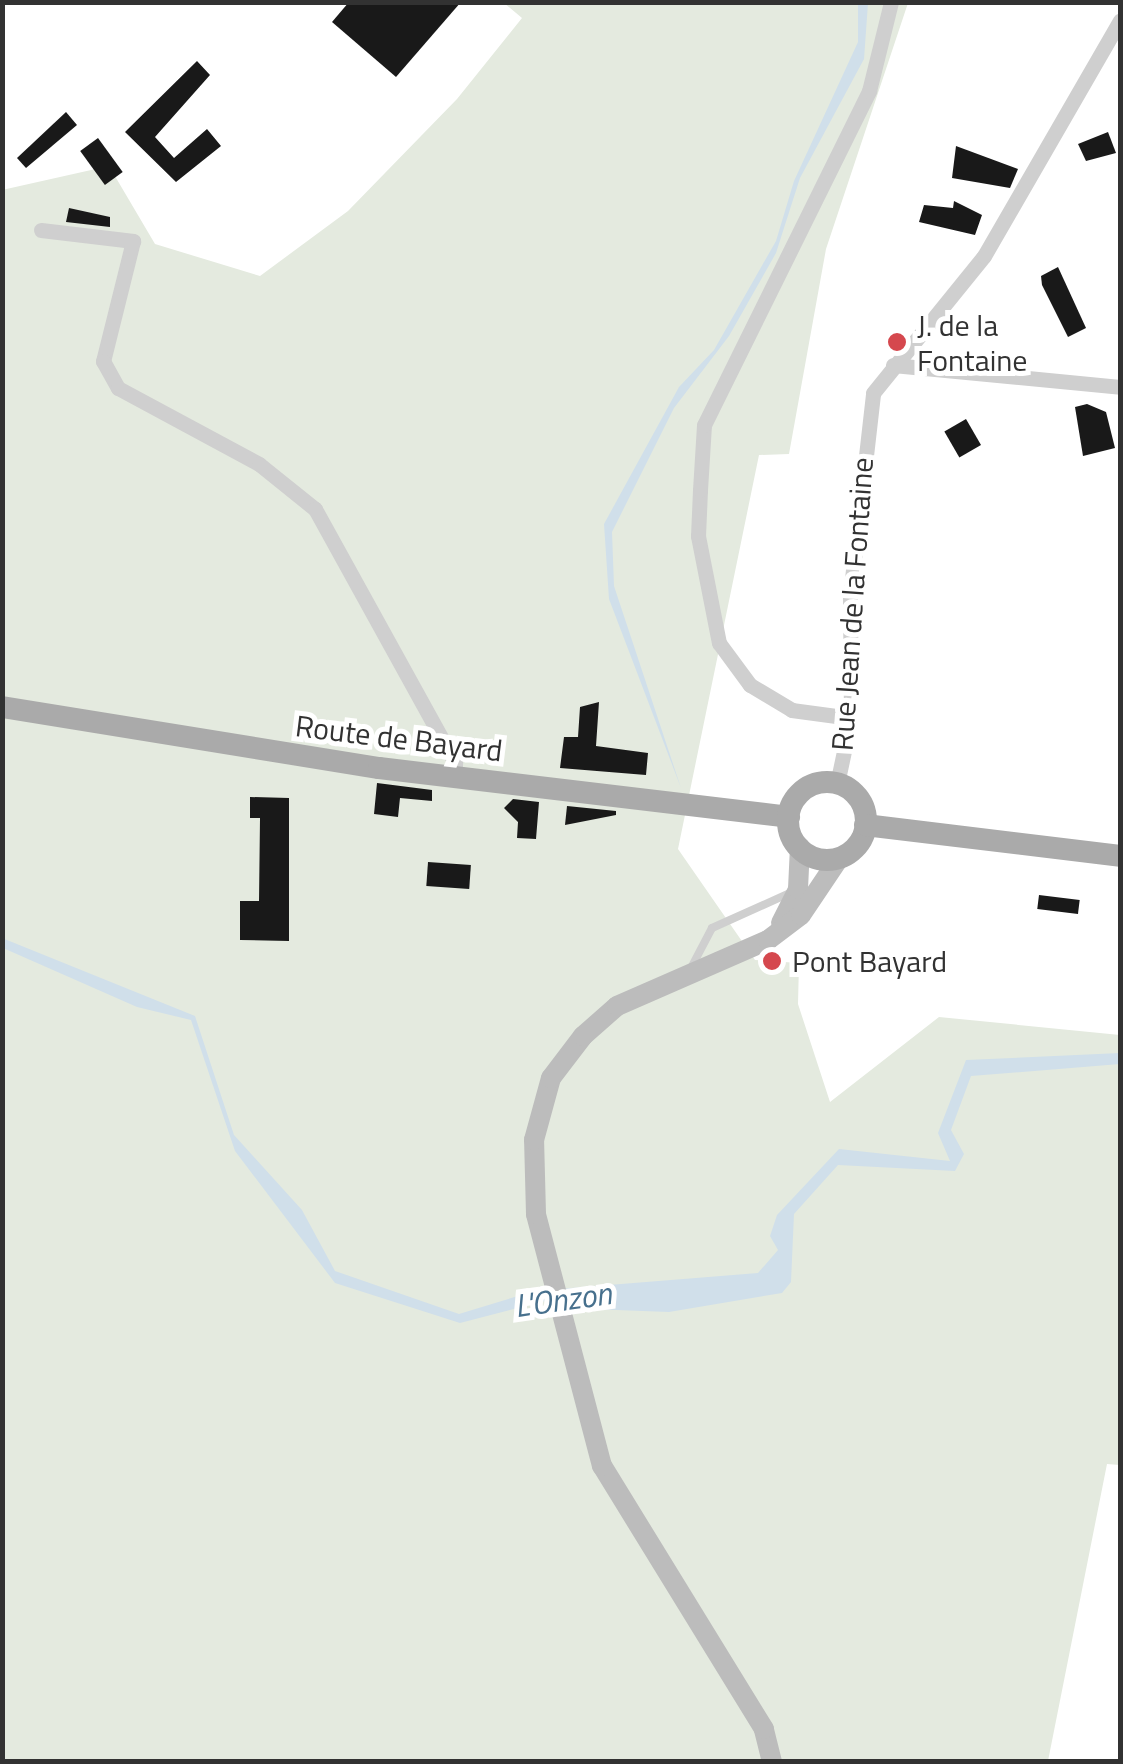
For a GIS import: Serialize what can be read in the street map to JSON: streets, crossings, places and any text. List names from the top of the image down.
{
  "streets": {
    "main road": ["Route de Bayard"],
    "street": ["Rue Jean de la Fontaine"]
  },
  "crossings": [
    ["Rue Jean de la Fontaine", "Route de Bayard"]
  ],
  "water": ["L'Onzon"],
  "places": ["J. de la Fontaine", "Pont Bayard"]
}
